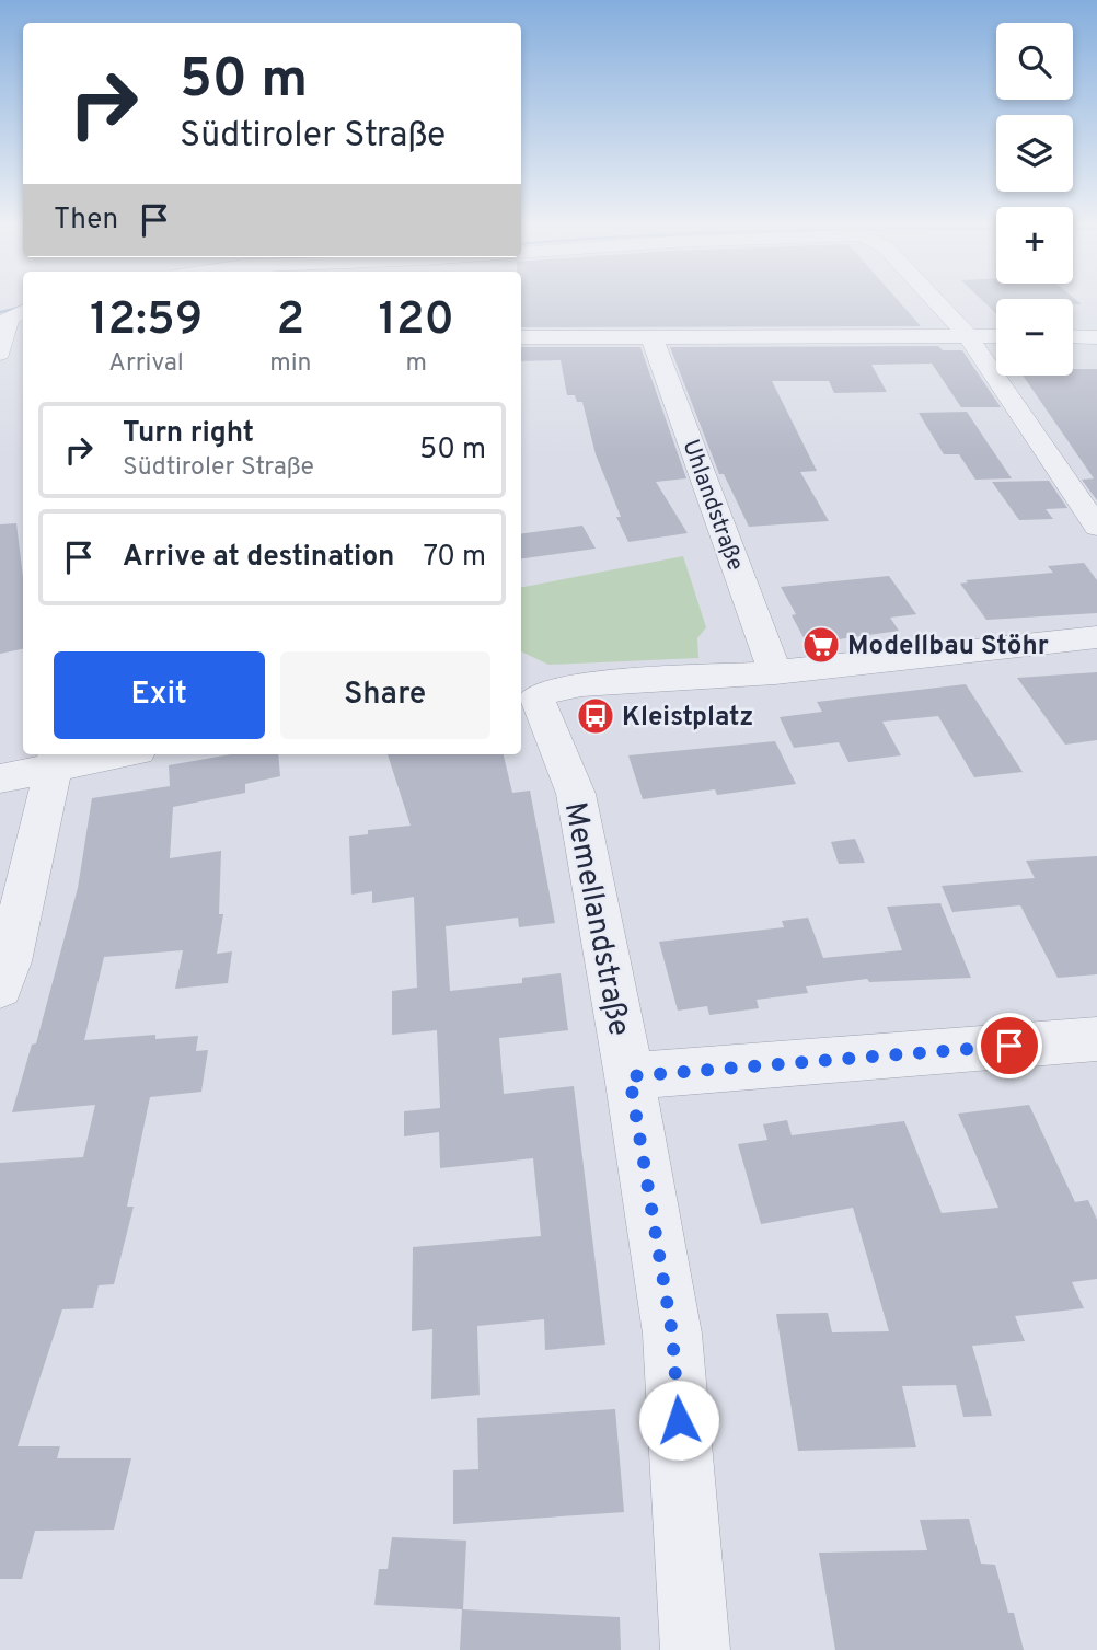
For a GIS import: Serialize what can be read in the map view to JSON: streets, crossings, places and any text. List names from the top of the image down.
{
  "streets": {
    "street": ["Uhlandstraße", "Memellandstraße"]
  },
  "places": {
    "supermarket": ["Modellbau Stöhr"],
    "bus stop": ["Kleistplatz"]
  },
  "page": {
    "map_buttons": ["+", "−"],
    "turn": ["50 m", "Südtiroler Straße"],
    "then": "Then",
    "eta": [
      "12:59",
      "Arrival",
      "2",
      "min",
      "120",
      "m"
    ],
    "list": [
      {
        "name": "Turn right",
        "note": "Südtiroler Straße",
        "value": "50 m"
      },
      {
        "name": "Arrive at destination",
        "value": "70 m"
      }
    ],
    "buttons": ["Exit", "Share"]
  }
}
